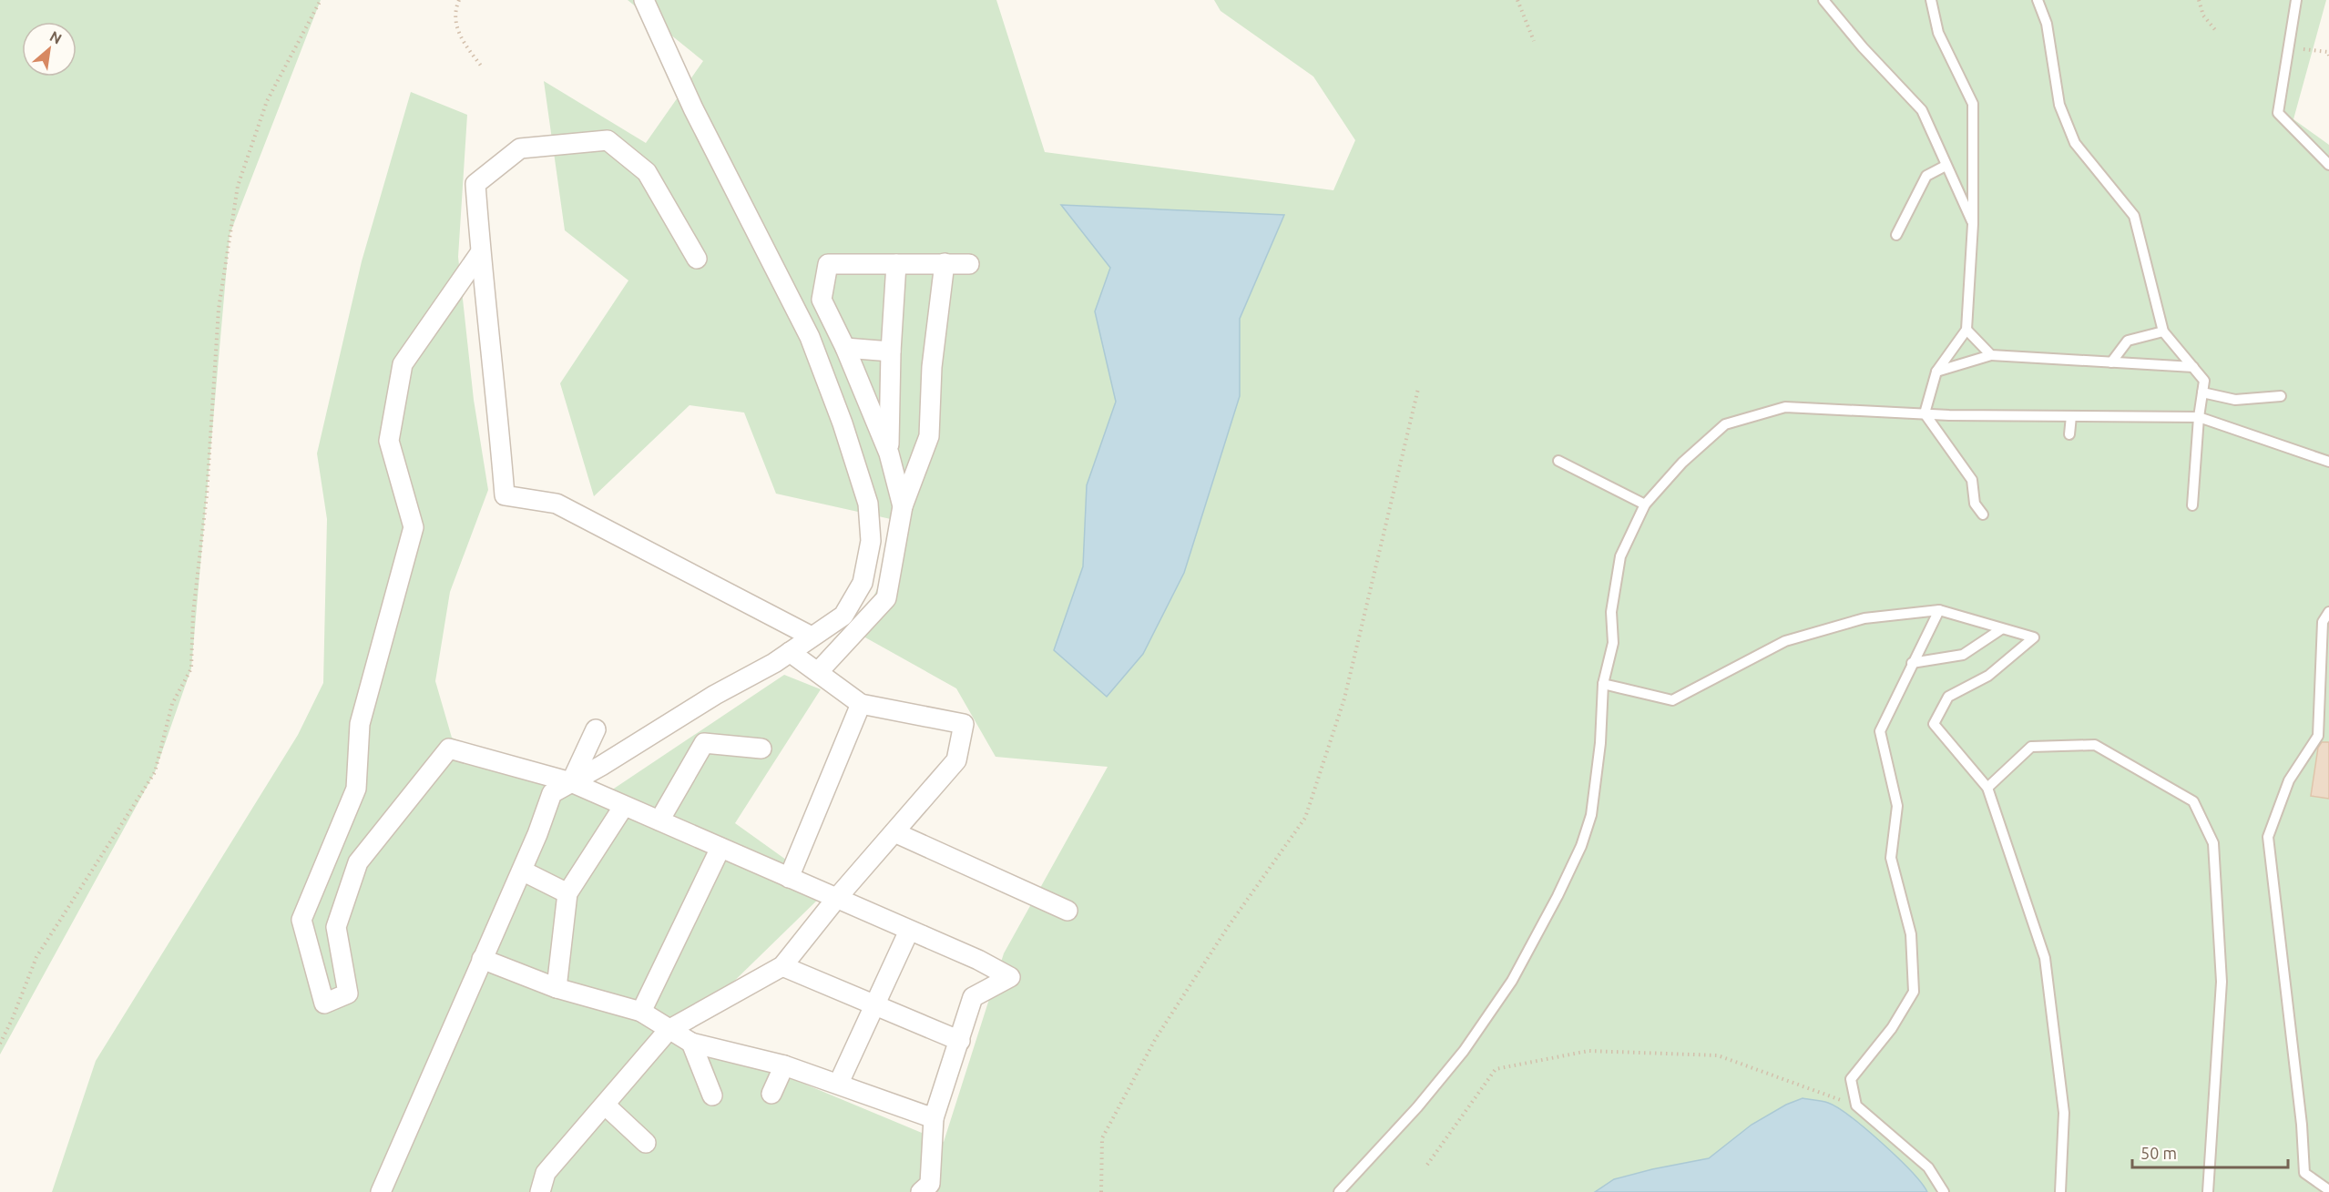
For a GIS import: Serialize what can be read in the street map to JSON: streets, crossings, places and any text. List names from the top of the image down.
{
  "scale_bar": "50 m",
  "north": "top right"
}
